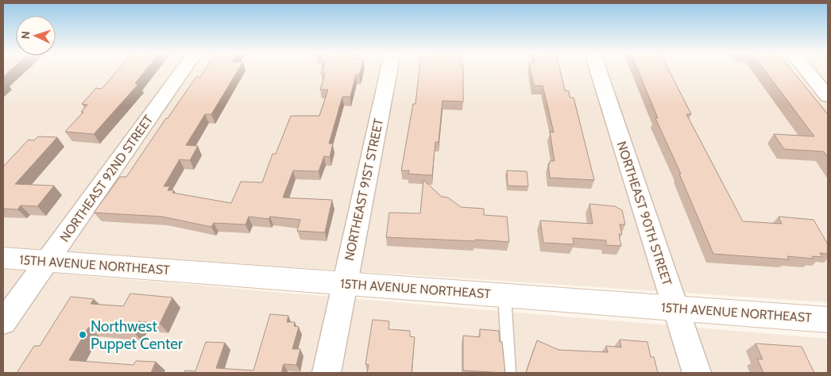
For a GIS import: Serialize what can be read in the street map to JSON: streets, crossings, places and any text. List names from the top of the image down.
{
  "streets": {
    "street": [
      "NORTHEAST 92ND STREET",
      "NORTHEAST 91ST STREET",
      "NORTHEAST 90TH STREET",
      "15TH AVENUE NORTHEAST"
    ]
  },
  "crossings": [
    ["NORTHEAST 92ND STREET", "15TH AVENUE NORTHEAST"],
    ["NORTHEAST 91ST STREET", "15TH AVENUE NORTHEAST"],
    ["NORTHEAST 90TH STREET", "15TH AVENUE NORTHEAST"]
  ],
  "places": ["Northwest Puppet Center"],
  "north": "left"
}
